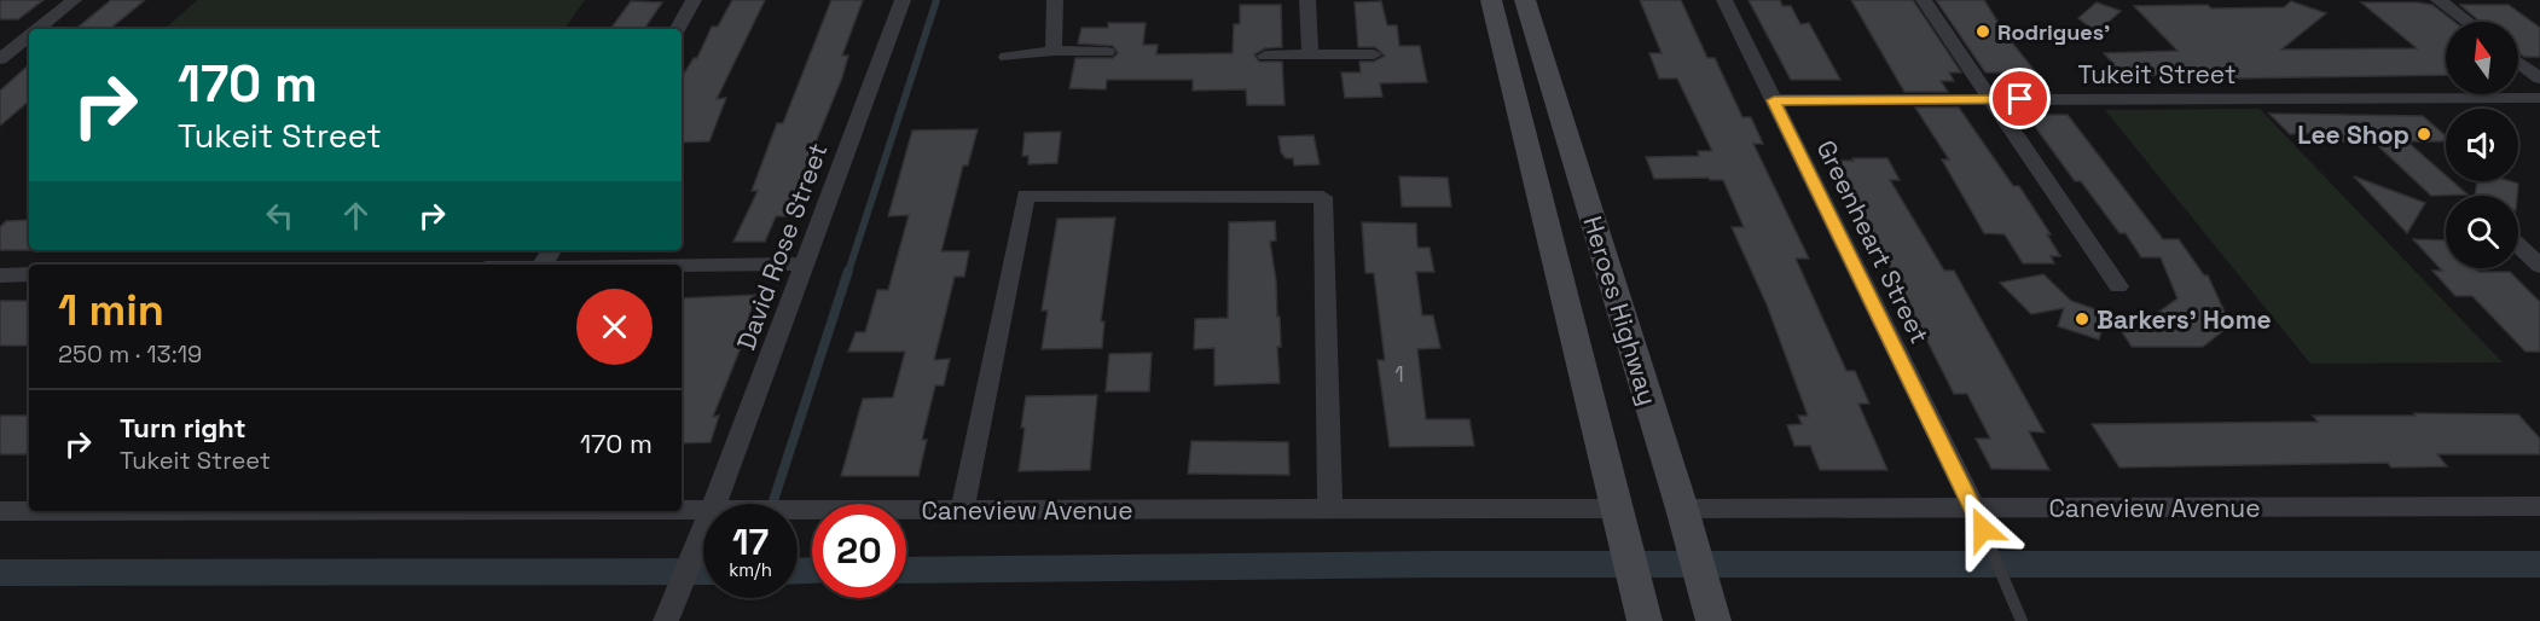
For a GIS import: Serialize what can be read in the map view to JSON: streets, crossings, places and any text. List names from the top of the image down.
{
  "streets": {
    "main road": ["Heroes Highway"],
    "street": [
      "Tukeit Street",
      "Greenheart Street",
      "David Rose Street",
      "Caneview Avenue"
    ]
  },
  "crossings": [
    ["Tukeit Street", "Greenheart Street"],
    ["Greenheart Street", "Caneview Avenue"],
    ["Heroes Highway", "Caneview Avenue"]
  ],
  "places": ["Rodrigues'", "Lee Shop", "Barkers' Home"],
  "house_numbers": ["1"],
  "north": "top",
  "page": {
    "turn": ["170 m", "Tukeit Street"],
    "heading": ["1 min", "250 m · 13:19"],
    "list": [
      {
        "name": "Turn right",
        "note": "Tukeit Street",
        "value": "170 m"
      }
    ],
    "speed": "17 km/h",
    "limit": "20"
  }
}
